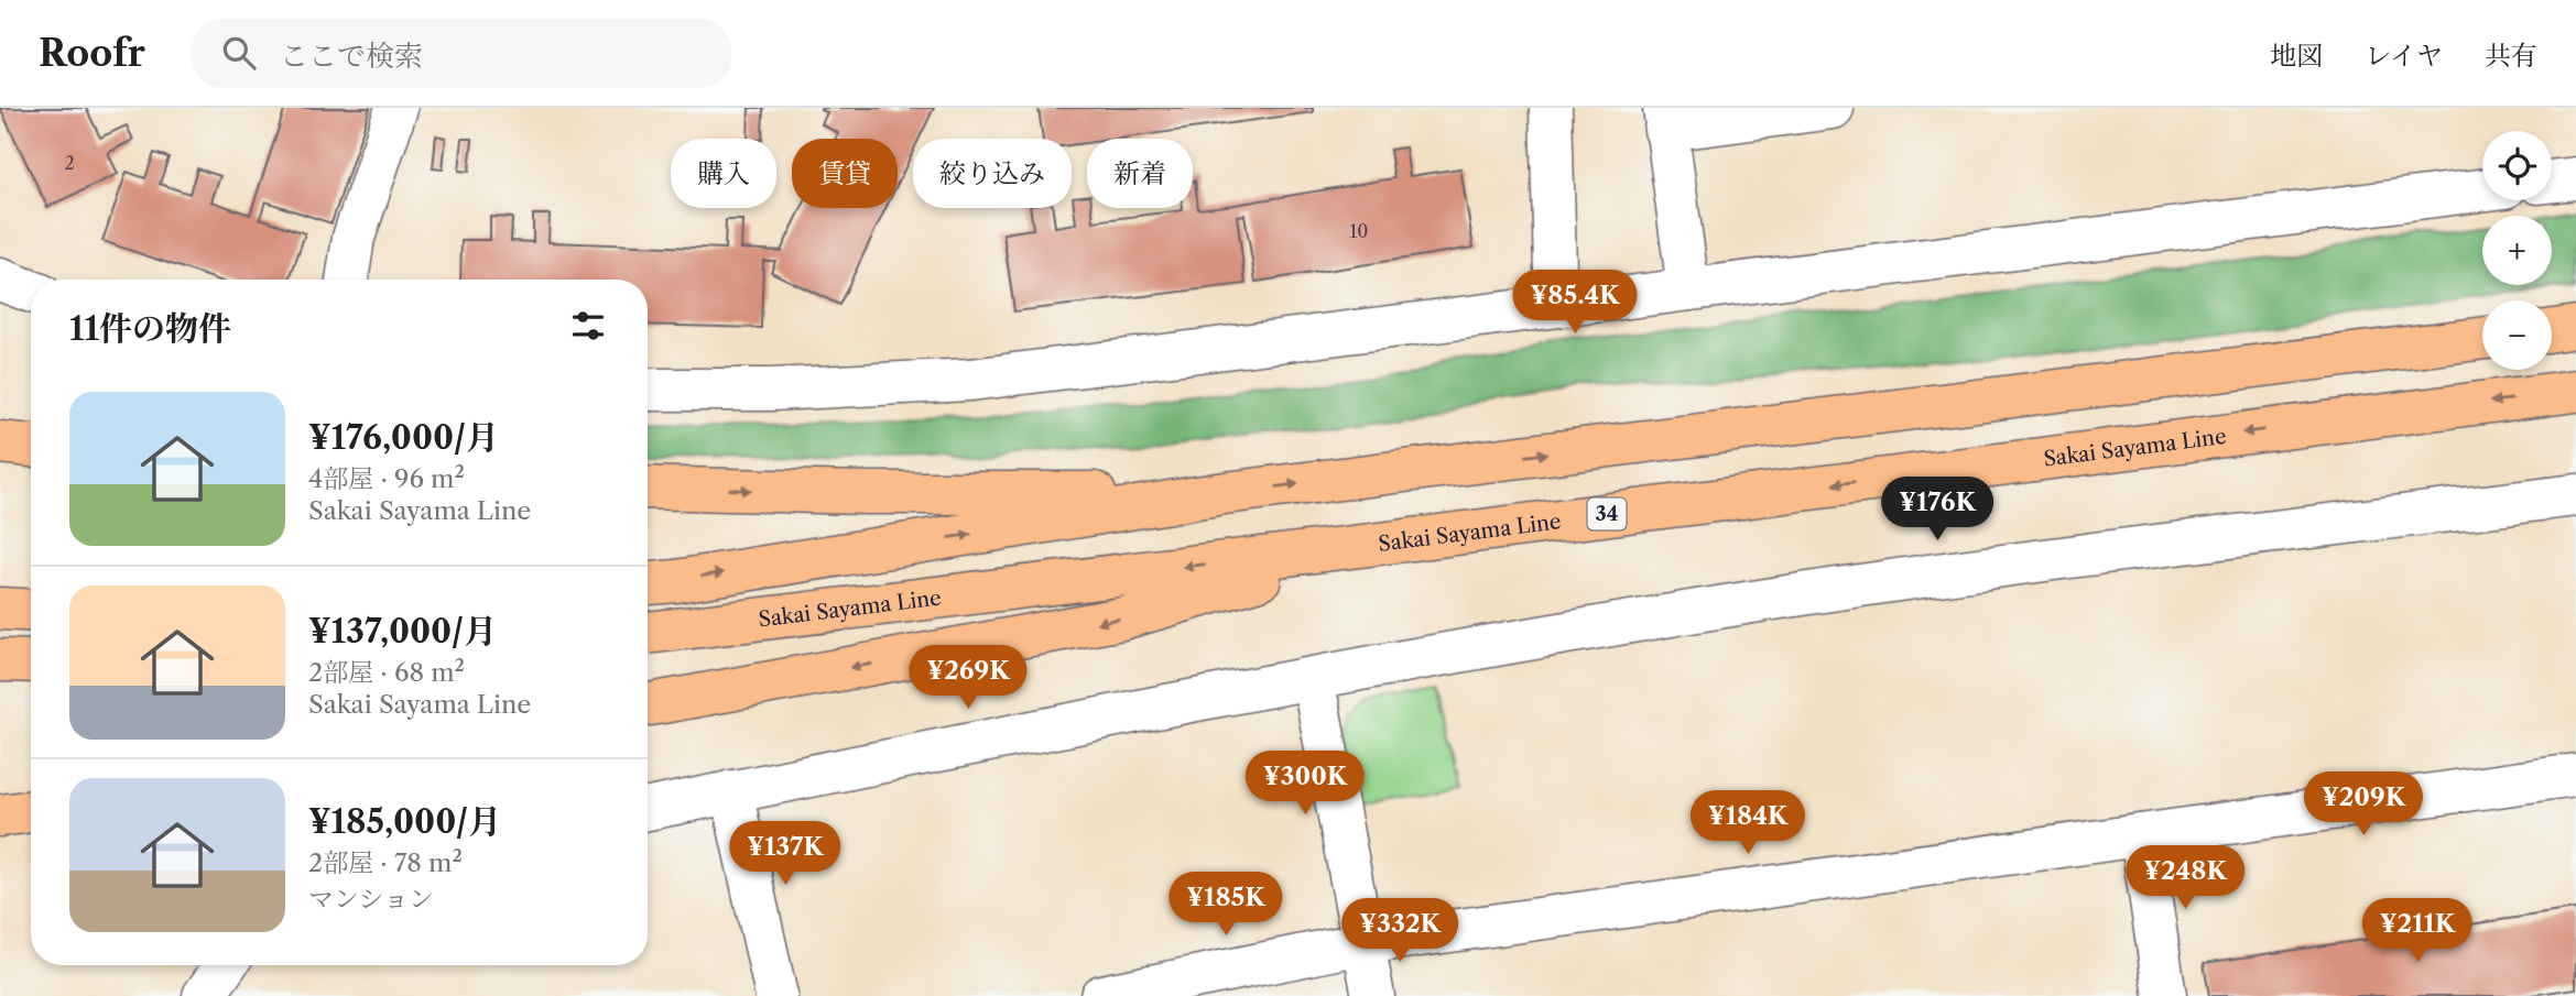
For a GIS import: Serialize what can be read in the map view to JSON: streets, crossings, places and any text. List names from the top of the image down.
{
  "streets": {
    "main road": ["Sakai Sayama Line", "34"]
  },
  "house_numbers": ["2", "10"],
  "page": {
    "header": "Roofr",
    "search": "ここで検索",
    "nav": ["地図", "レイヤ", "共有"],
    "map_buttons": ["+", "−"],
    "chip": [
      "購入",
      "賃貸",
      "絞り込み",
      "新着"
    ],
    "price": [
      "¥85.4K",
      "¥176K",
      "¥269K",
      "¥300K",
      "¥209K",
      "¥184K",
      "¥137K",
      "¥248K",
      "¥185K",
      "¥332K",
      "¥211K"
    ],
    "heading": "11件の物件",
    "list": [
      {
        "name": "¥176,000/月",
        "note": "4部屋 · 96 m² · Sakai Sayama Line"
      },
      {
        "name": "¥137,000/月",
        "note": "2部屋 · 68 m² · Sakai Sayama Line"
      },
      {
        "name": "¥185,000/月",
        "note": "2部屋 · 78 m² · マンション"
      }
    ]
  }
}
